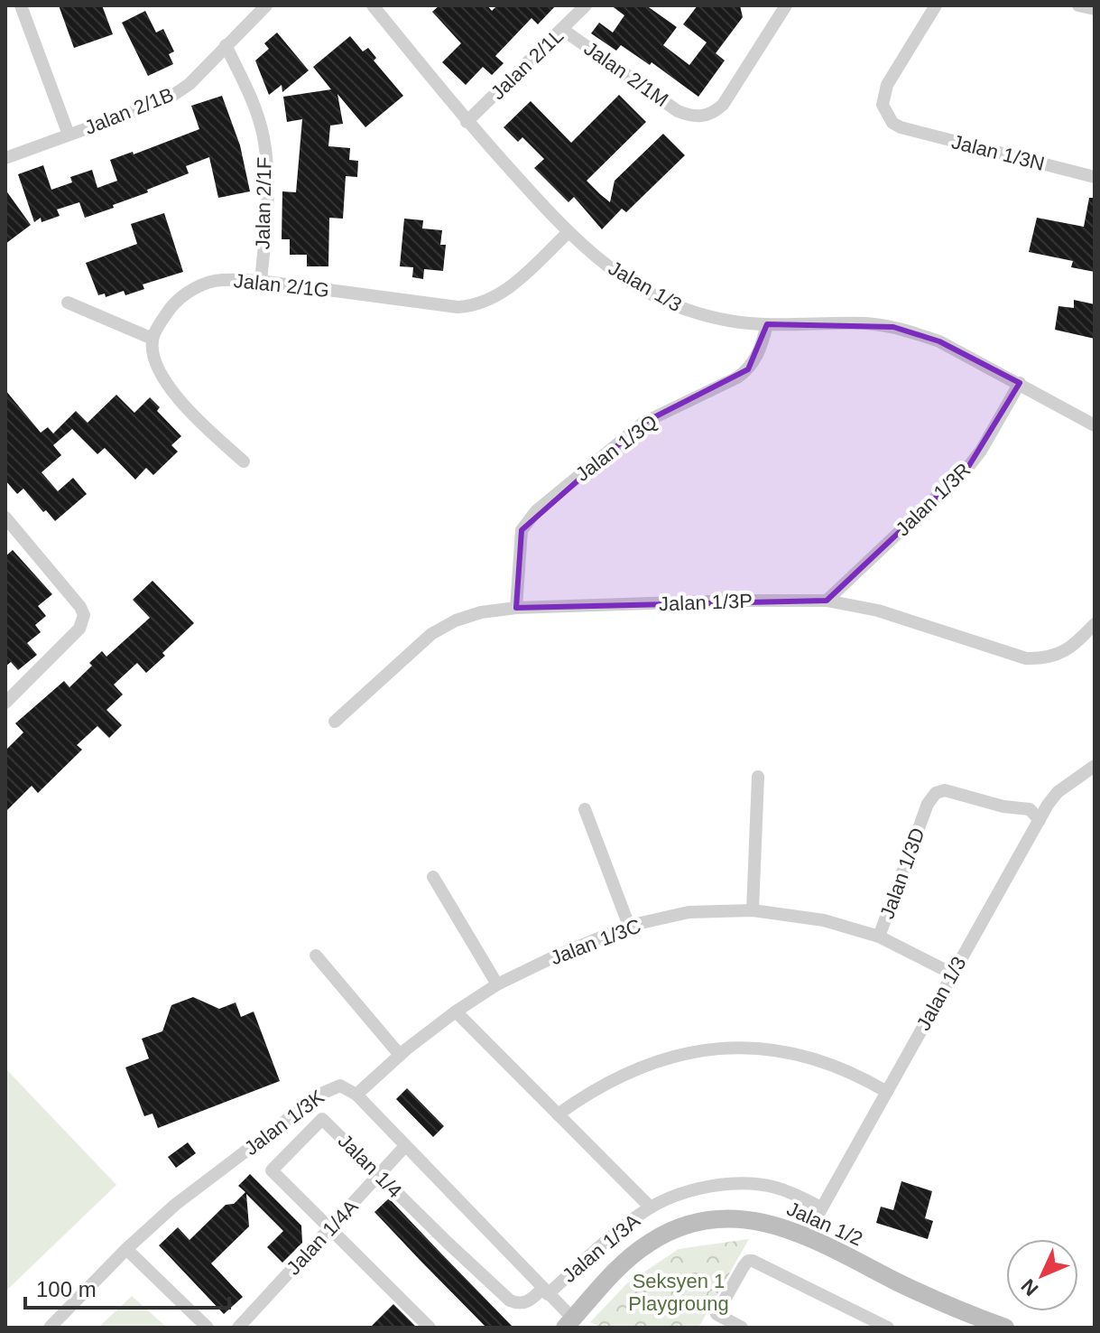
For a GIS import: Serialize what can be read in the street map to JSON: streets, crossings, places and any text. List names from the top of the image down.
{
  "streets": {
    "street": [
      "Jalan 2/1L",
      "Jalan 2/1M",
      "Jalan 2/1B",
      "Jalan 1/3N",
      "Jalan 2/1F",
      "Jalan 2/1G",
      "Jalan 1/3",
      "Jalan 1/3Q",
      "Jalan 1/3R",
      "Jalan 1/3P",
      "Jalan 1/3D",
      "Jalan 1/3C",
      "Jalan 1/3K",
      "Jalan 1/4",
      "Jalan 1/2",
      "Jalan 1/4A",
      "Jalan 1/3A"
    ]
  },
  "crossings": [
    ["Jalan 2/1L", "Jalan 2/1M"],
    ["Jalan 2/1L", "Jalan 1/3"],
    ["Jalan 2/1B", "Jalan 2/1F"],
    ["Jalan 2/1F", "Jalan 2/1G"],
    ["Jalan 2/1G", "Jalan 1/3"],
    ["Jalan 1/3", "Jalan 1/3Q"],
    ["Jalan 1/3", "Jalan 1/3R"],
    ["Jalan 1/3", "Jalan 1/3D"],
    ["Jalan 1/3", "Jalan 1/3C"],
    ["Jalan 1/3", "Jalan 1/2"],
    ["Jalan 1/3", "Jalan 1/3A"],
    ["Jalan 1/3Q", "Jalan 1/3P"],
    ["Jalan 1/3R", "Jalan 1/3P"],
    ["Jalan 1/3D", "Jalan 1/3C"],
    ["Jalan 1/3C", "Jalan 1/3K"],
    ["Jalan 1/3K", "Jalan 1/4"],
    ["Jalan 1/3K", "Jalan 1/2"],
    ["Jalan 1/3K", "Jalan 1/4A"],
    ["Jalan 1/3K", "Jalan 1/3A"],
    ["Jalan 1/4", "Jalan 1/4A"],
    ["Jalan 1/4", "Jalan 1/3A"]
  ],
  "parks": ["Seksyen 1 Playgroung"],
  "scale_bar": "100 m",
  "north": "bottom left"
}
